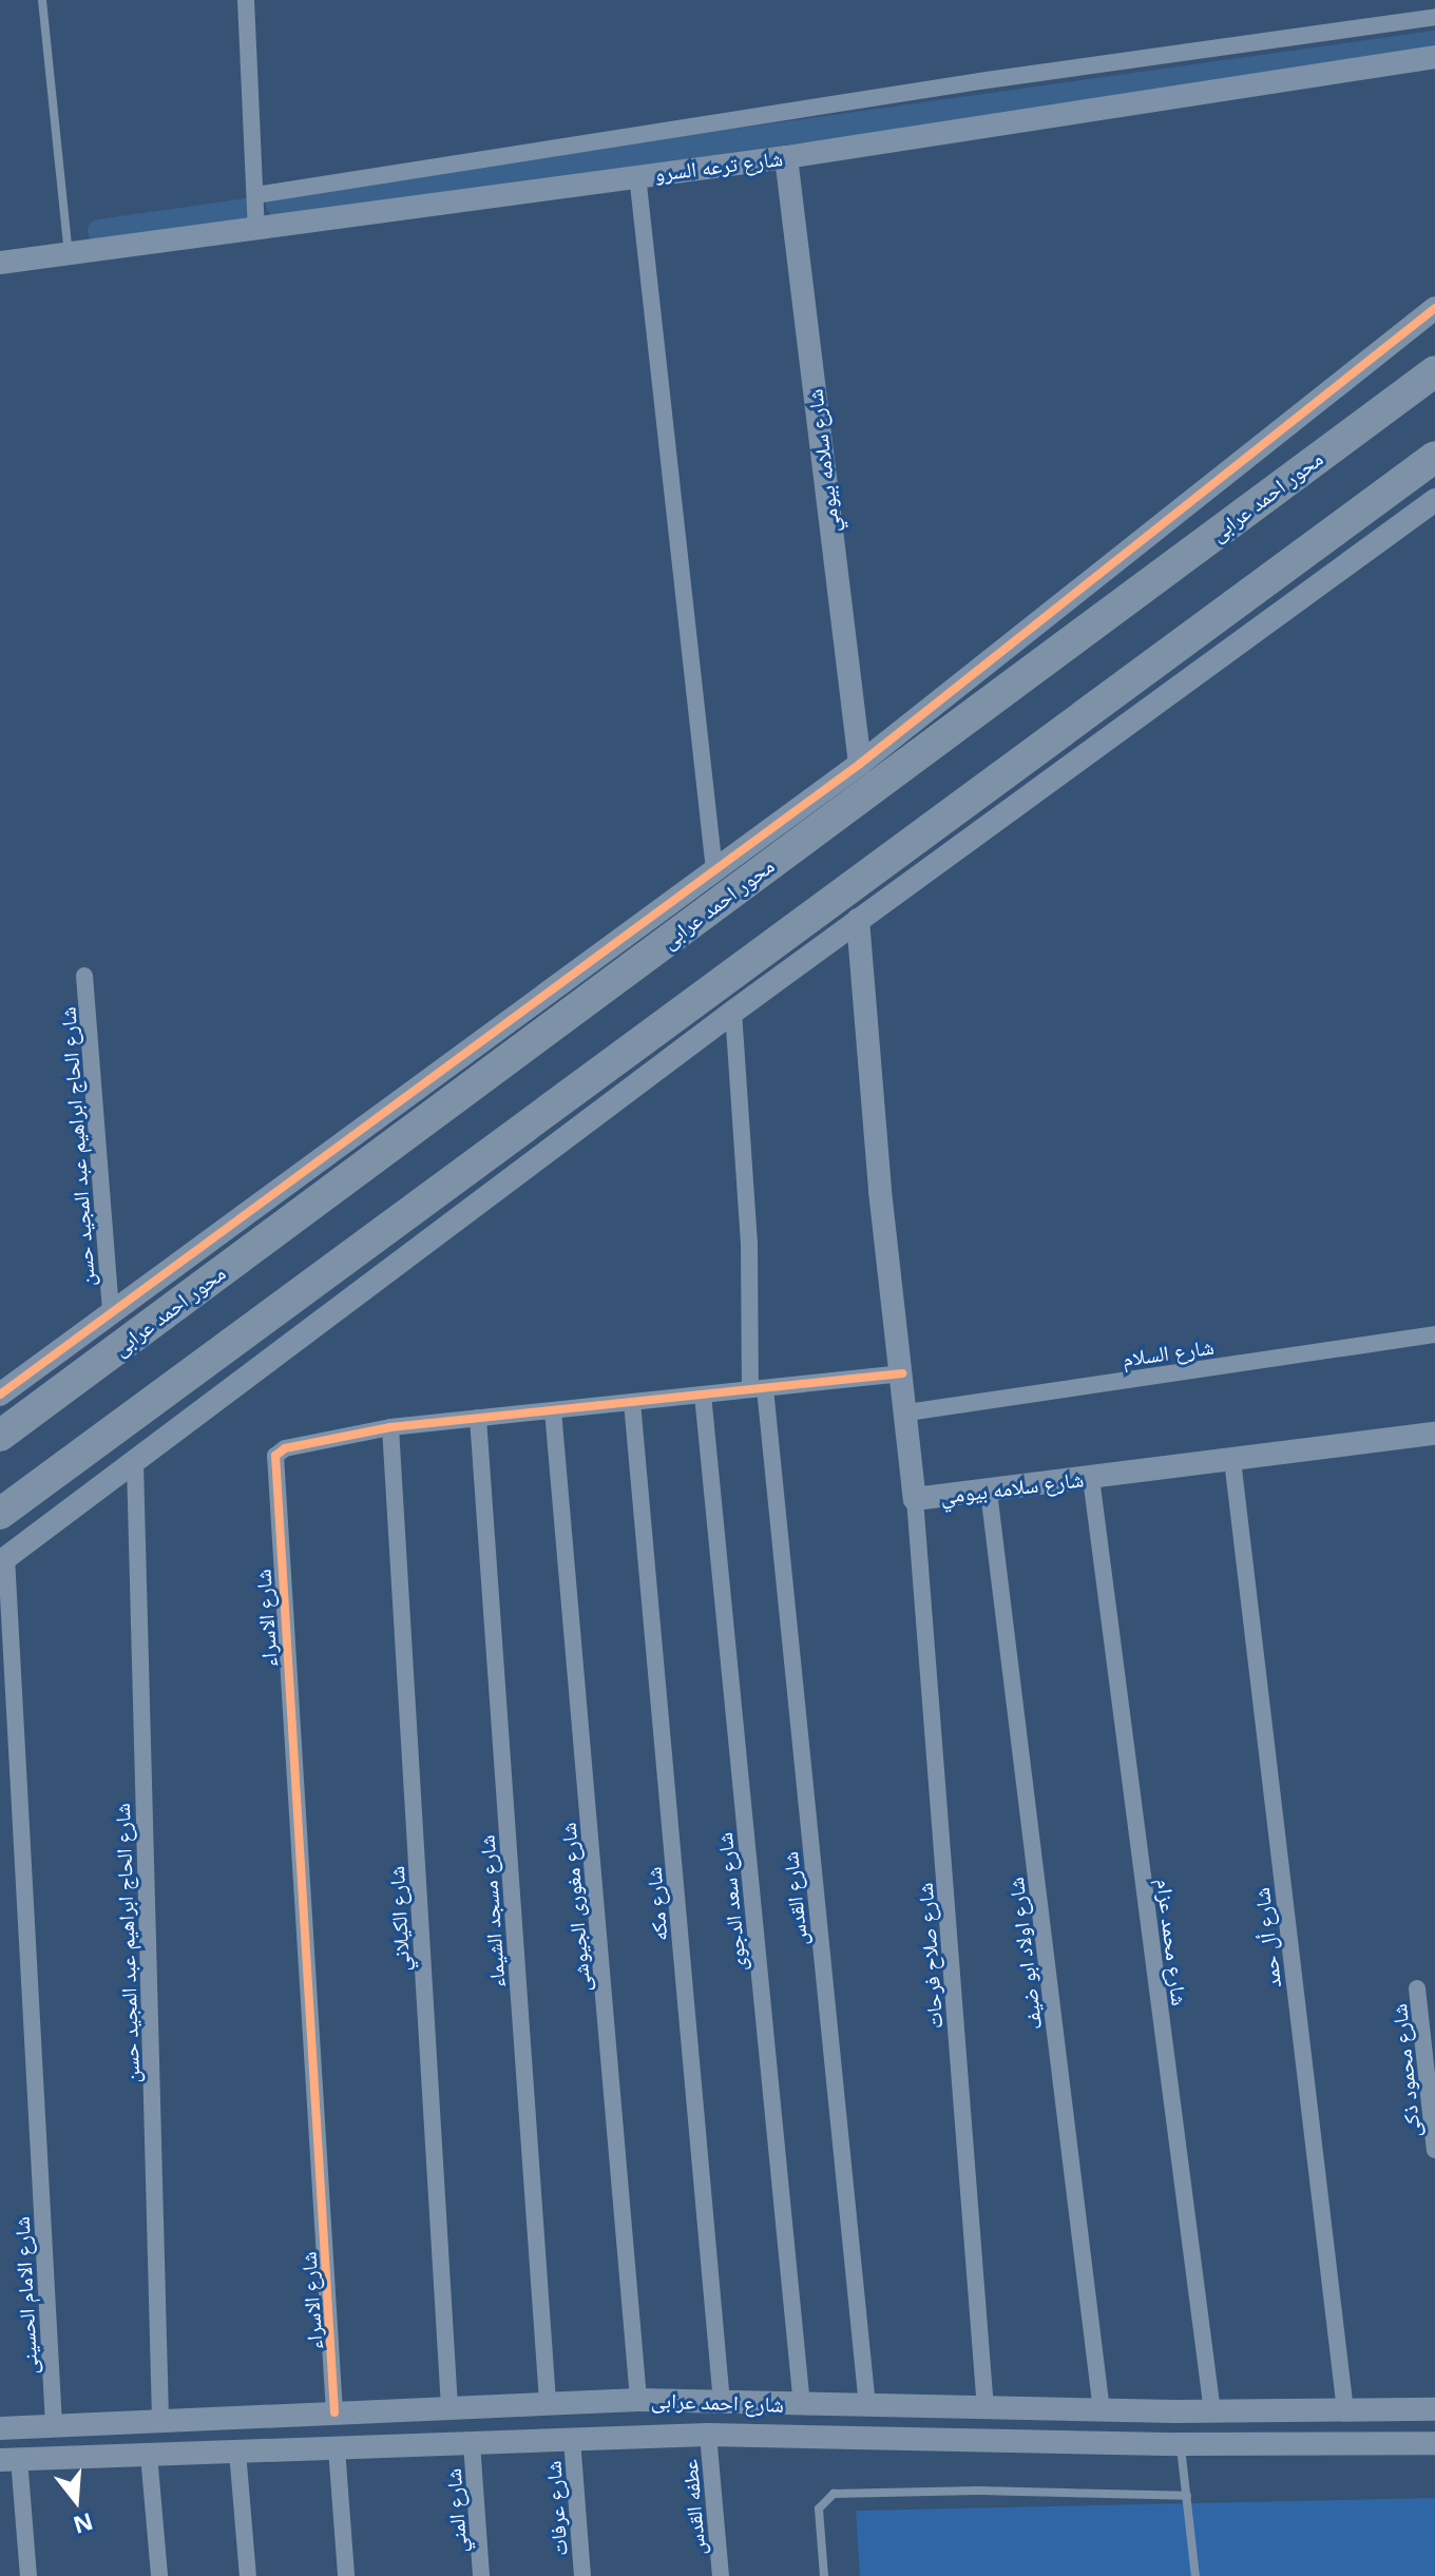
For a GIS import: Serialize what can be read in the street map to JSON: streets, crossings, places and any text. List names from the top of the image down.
{
  "streets": {
    "highway": ["محور احمد عرابى"],
    "street": [
      "شارع ترعه السرو",
      "شارع سلامه بيومي",
      "شارع الحاج ابراهيم عبد المجيد حسن",
      "شارع السلام",
      "شارع الاسراء",
      "شارع القدس",
      "شارع سعد الدجوى",
      "شارع مكه",
      "شارع مغورى الجيوشى",
      "شارع مسجد الشيماء",
      "شارع الكيلاني",
      "شارع أل حمد",
      "شارع محمد عزام",
      "شارع اولاد ابو ضيف",
      "شارع صلاح فرحات",
      "شارع محمود ذكى",
      "شارع الامام الحسينى",
      "شارع احمد عرابى",
      "عطفه القدس",
      "شارع عرفات",
      "شارع المني"
    ]
  },
  "crossings": [
    ["شارع ترعه السرو", "شارع سلامه بيومي"],
    ["شارع سلامه بيومي", "شارع السلام"],
    ["شارع سلامه بيومي", "شارع الاسراء"],
    ["شارع سلامه بيومي", "شارع أل حمد"],
    ["شارع سلامه بيومي", "شارع محمد عزام"],
    ["شارع سلامه بيومي", "شارع اولاد ابو ضيف"],
    ["شارع سلامه بيومي", "شارع صلاح فرحات"],
    ["شارع الحاج ابراهيم عبد المجيد حسن", "شارع احمد عرابى"],
    ["شارع الاسراء", "شارع القدس"],
    ["شارع الاسراء", "شارع سعد الدجوى"],
    ["شارع الاسراء", "شارع مكه"],
    ["شارع الاسراء", "شارع مغورى الجيوشى"],
    ["شارع الاسراء", "شارع مسجد الشيماء"],
    ["شارع الاسراء", "شارع الكيلاني"],
    ["شارع الاسراء", "شارع احمد عرابى"],
    ["شارع القدس", "شارع احمد عرابى"],
    ["شارع سعد الدجوى", "شارع احمد عرابى"],
    ["شارع مكه", "شارع احمد عرابى"],
    ["شارع مغورى الجيوشى", "شارع احمد عرابى"],
    ["شارع مسجد الشيماء", "شارع احمد عرابى"],
    ["شارع الكيلاني", "شارع احمد عرابى"],
    ["شارع أل حمد", "شارع احمد عرابى"],
    ["شارع محمد عزام", "شارع احمد عرابى"],
    ["شارع اولاد ابو ضيف", "شارع احمد عرابى"],
    ["شارع صلاح فرحات", "شارع احمد عرابى"],
    ["شارع الامام الحسينى", "شارع احمد عرابى"],
    ["شارع احمد عرابى", "عطفه القدس"],
    ["شارع احمد عرابى", "شارع عرفات"],
    ["شارع احمد عرابى", "شارع المني"]
  ],
  "north": "bottom"
}
